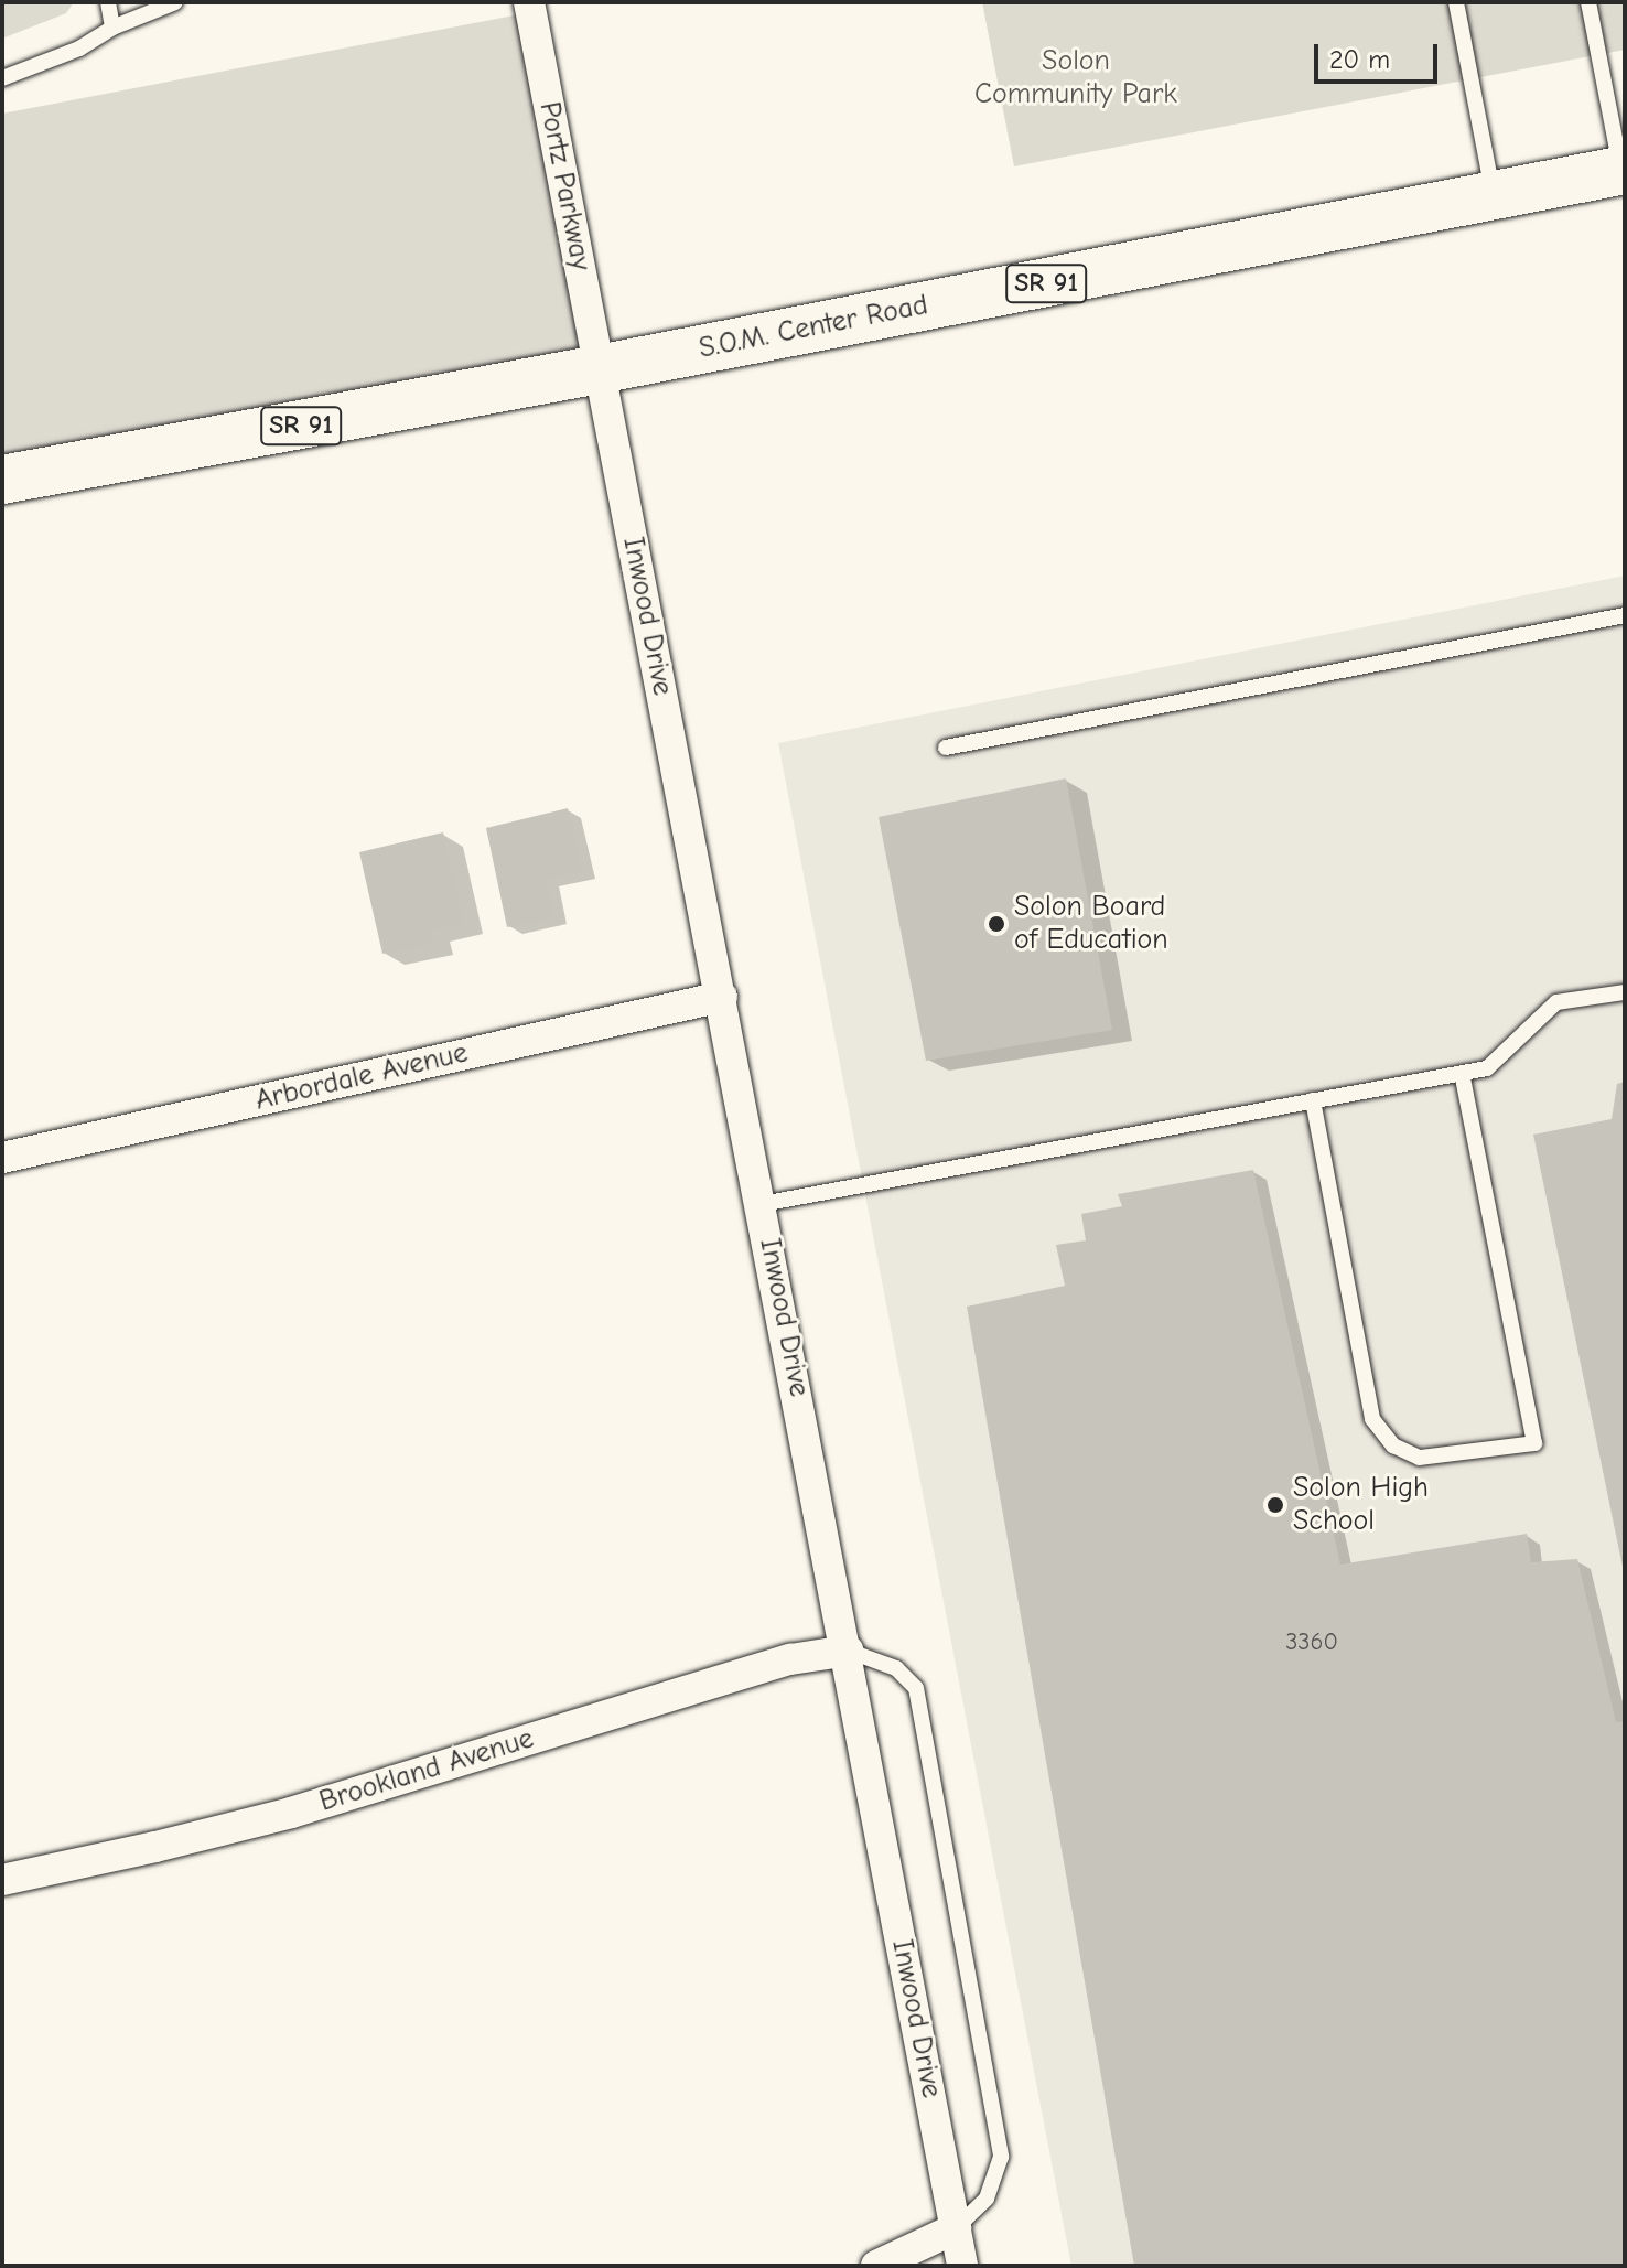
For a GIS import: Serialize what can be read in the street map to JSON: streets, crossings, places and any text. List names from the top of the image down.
{
  "streets": {
    "main road": ["SR 91", "S.O.M. Center Road"],
    "street": [
      "Portz Parkway",
      "Inwood Drive",
      "Arbordale Avenue",
      "Brookland Avenue"
    ]
  },
  "crossings": [
    ["Portz Parkway", "S.O.M. Center Road"],
    ["Portz Parkway", "Inwood Drive"],
    ["S.O.M. Center Road", "Inwood Drive"],
    ["Inwood Drive", "Arbordale Avenue"],
    ["Inwood Drive", "Brookland Avenue"]
  ],
  "parks": ["Solon Community Park"],
  "places": ["Solon Board of Education", "Solon High School"],
  "house_numbers": ["3360"],
  "scale_bar": "20 m"
}
